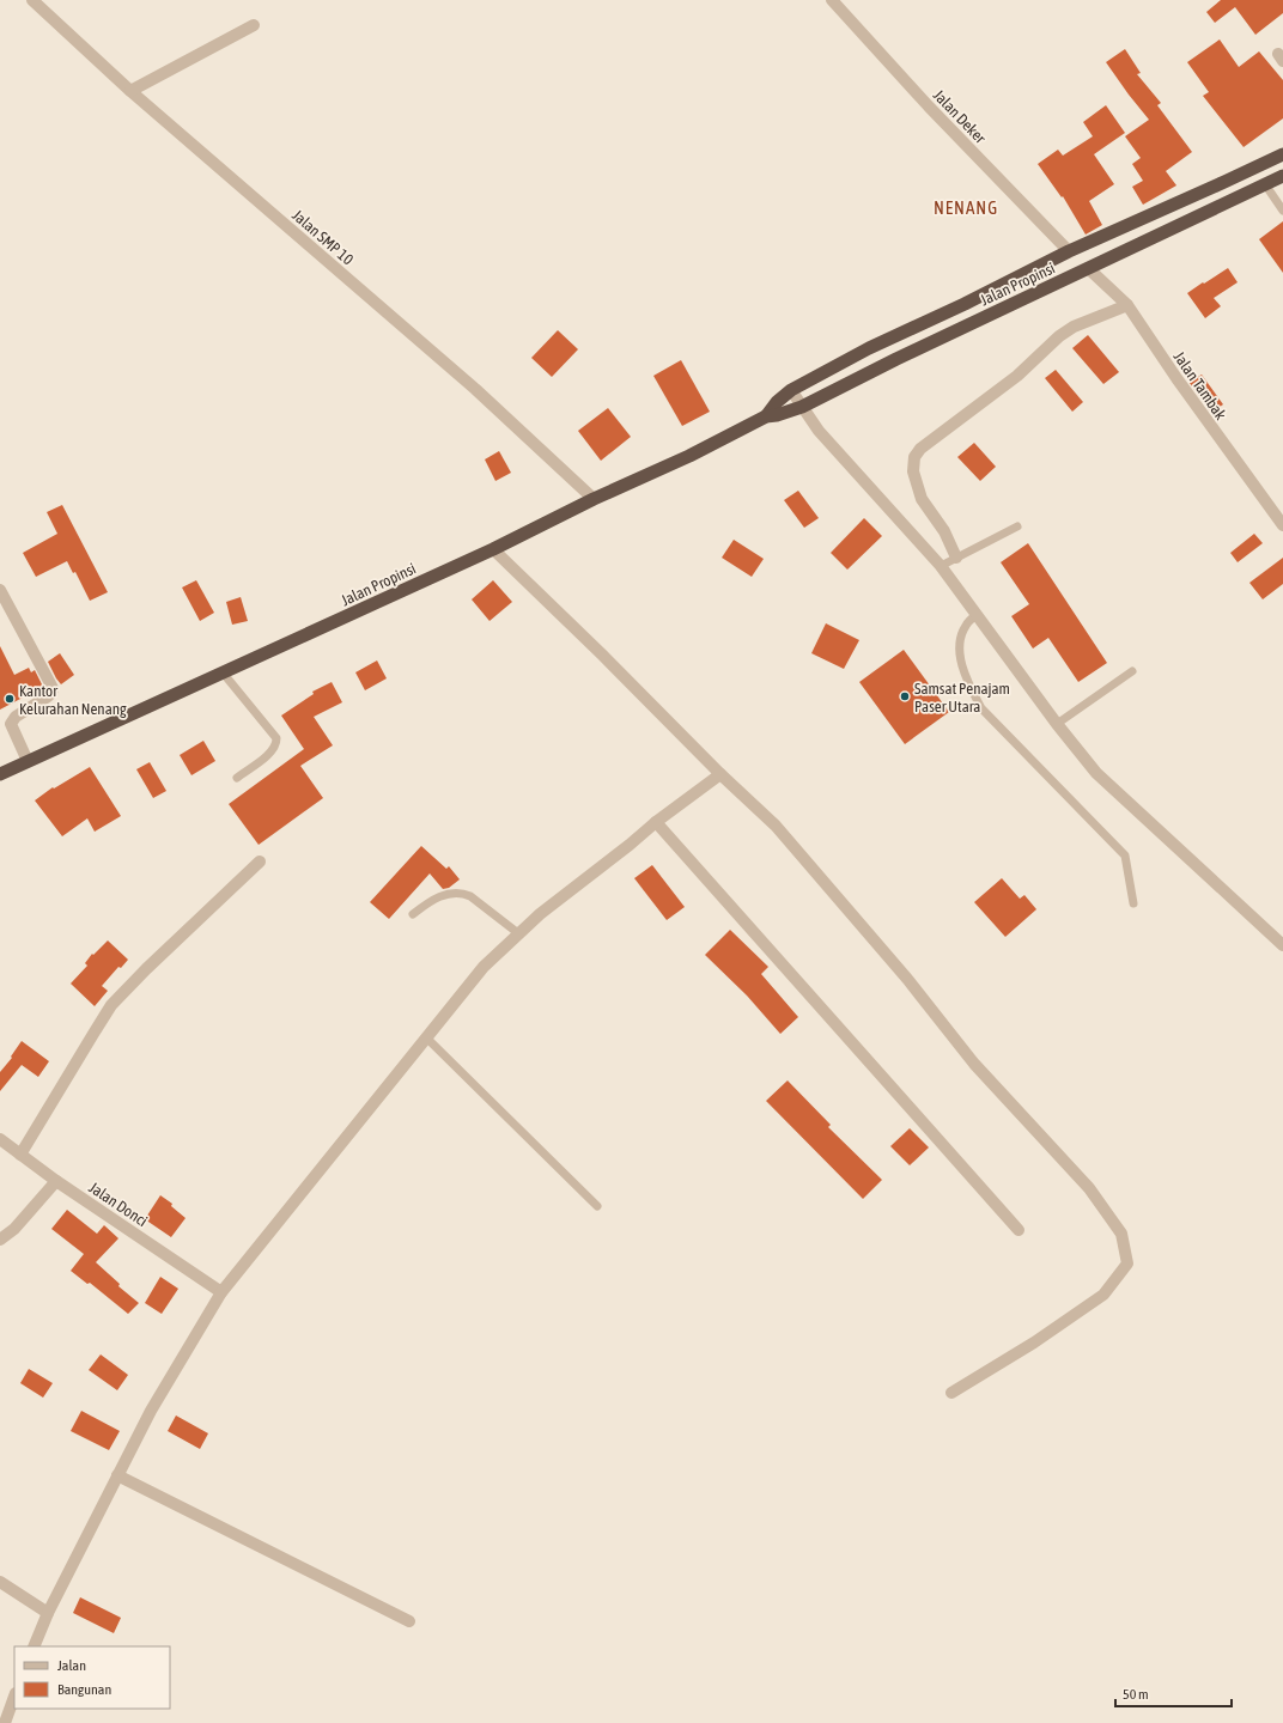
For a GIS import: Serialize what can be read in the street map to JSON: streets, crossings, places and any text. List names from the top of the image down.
{
  "streets": {
    "highway": ["Jalan Propinsi"],
    "street": [
      "Jalan Deker",
      "Jalan SMP 10",
      "Jalan Tambak",
      "Jalan Donci"
    ]
  },
  "crossings": [
    ["Jalan Deker", "Jalan Propinsi"],
    ["Jalan SMP 10", "Jalan Propinsi"],
    ["Jalan Propinsi", "Jalan Tambak"]
  ],
  "districts": ["NENANG"],
  "places": ["Samsat Penajam Paser Utara", "Kantor Kelurahan Nenang"],
  "legend": ["Jalan", "Bangunan"],
  "scale_bar": "50 m"
}
